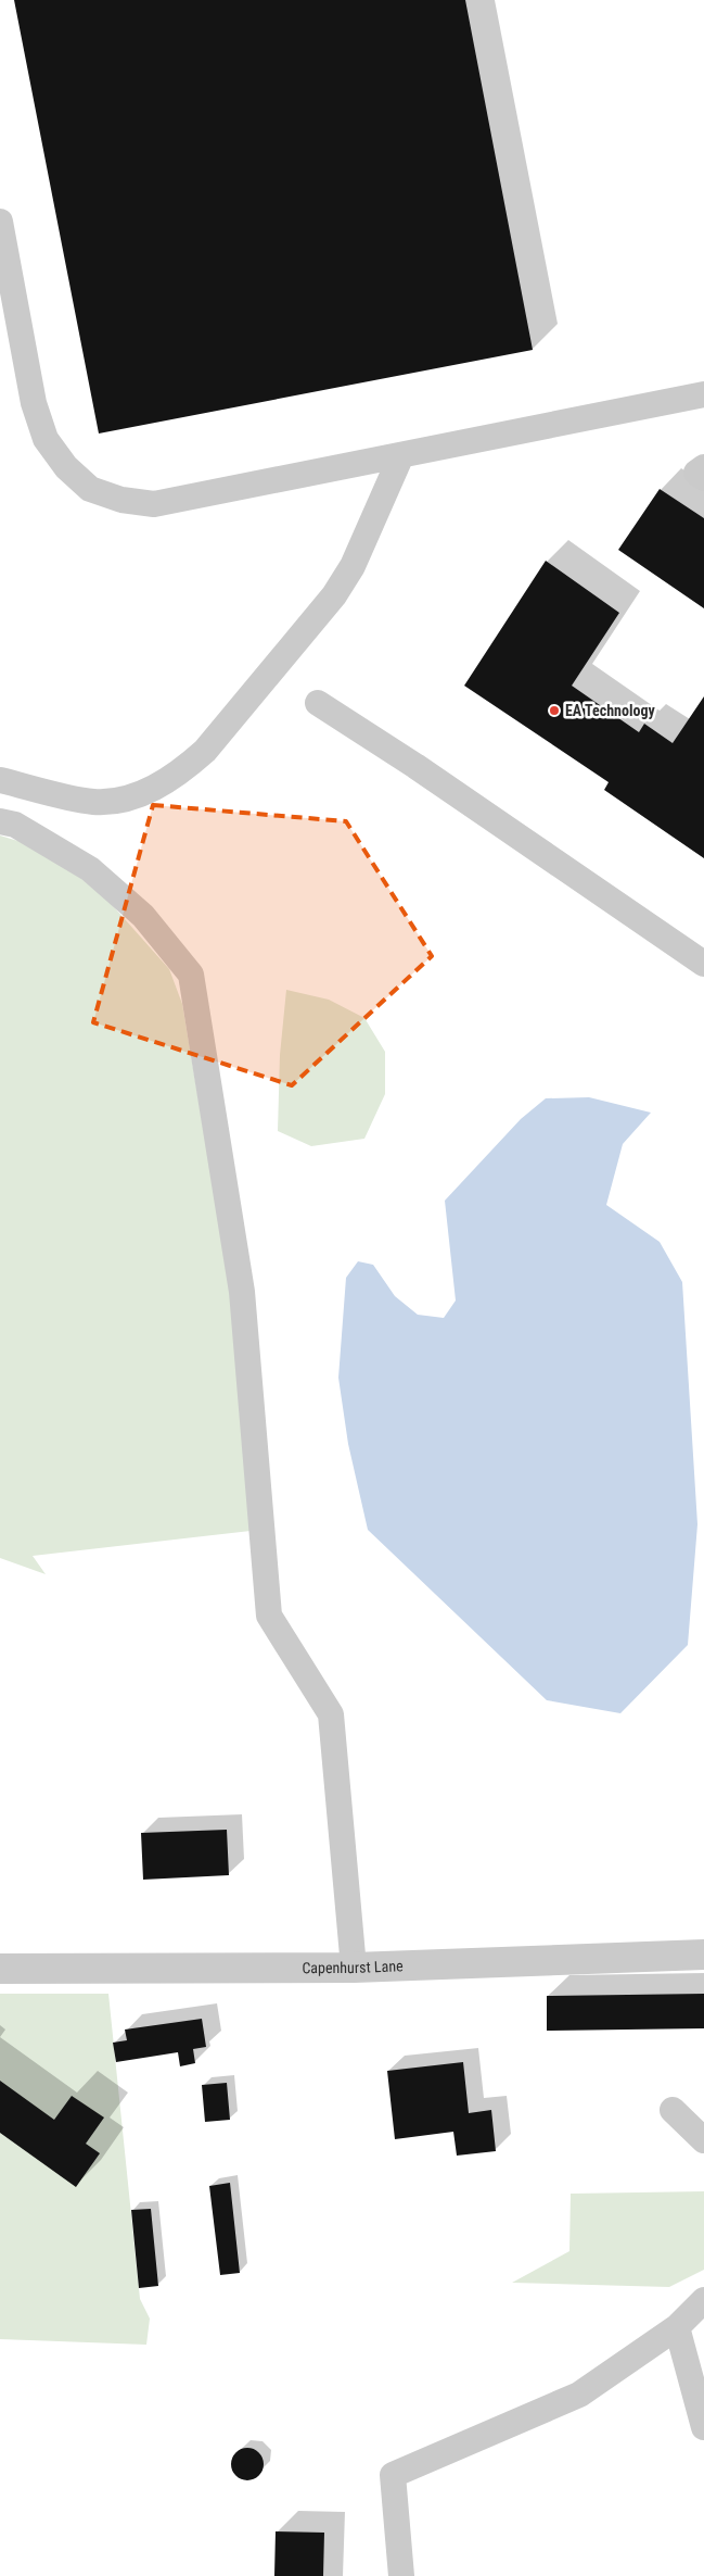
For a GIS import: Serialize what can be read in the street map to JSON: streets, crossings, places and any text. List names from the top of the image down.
{
  "streets": {
    "street": ["Capenhurst Lane"]
  },
  "places": ["EA Technology"]
}
